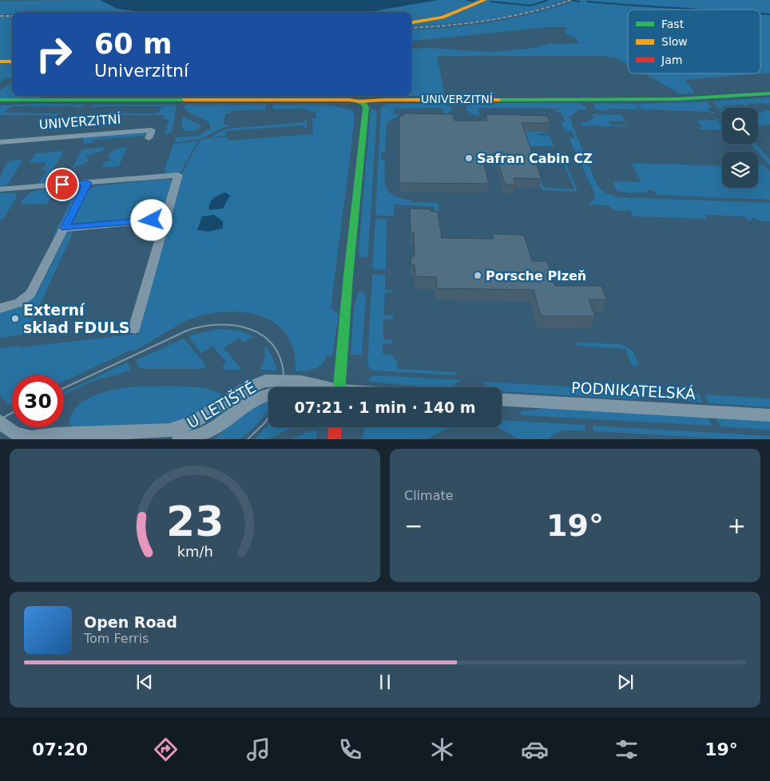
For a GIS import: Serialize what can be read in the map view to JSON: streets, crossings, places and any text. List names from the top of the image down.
{
  "streets": {
    "street": ["UNIVERZITNÍ", "PODNIKATELSKÁ", "U LETIŠTĚ"]
  },
  "places": ["Safran Cabin CZ", "Porsche Plzeň", "Externí sklad FDULS"],
  "legend": ["Fast", "Slow", "Jam"],
  "page": {
    "turn": ["60 m", "Univerzitní"],
    "limit": "30",
    "trip": "07:21 · 1 min · 140 m",
    "tile": "Climate",
    "heat": ["−", "19°", "+"],
    "song": ["Open Road", "Tom Ferris"],
    "tabs": ["07:20", "19°"],
    "gauge": ["23", "km/h"]
  }
}
